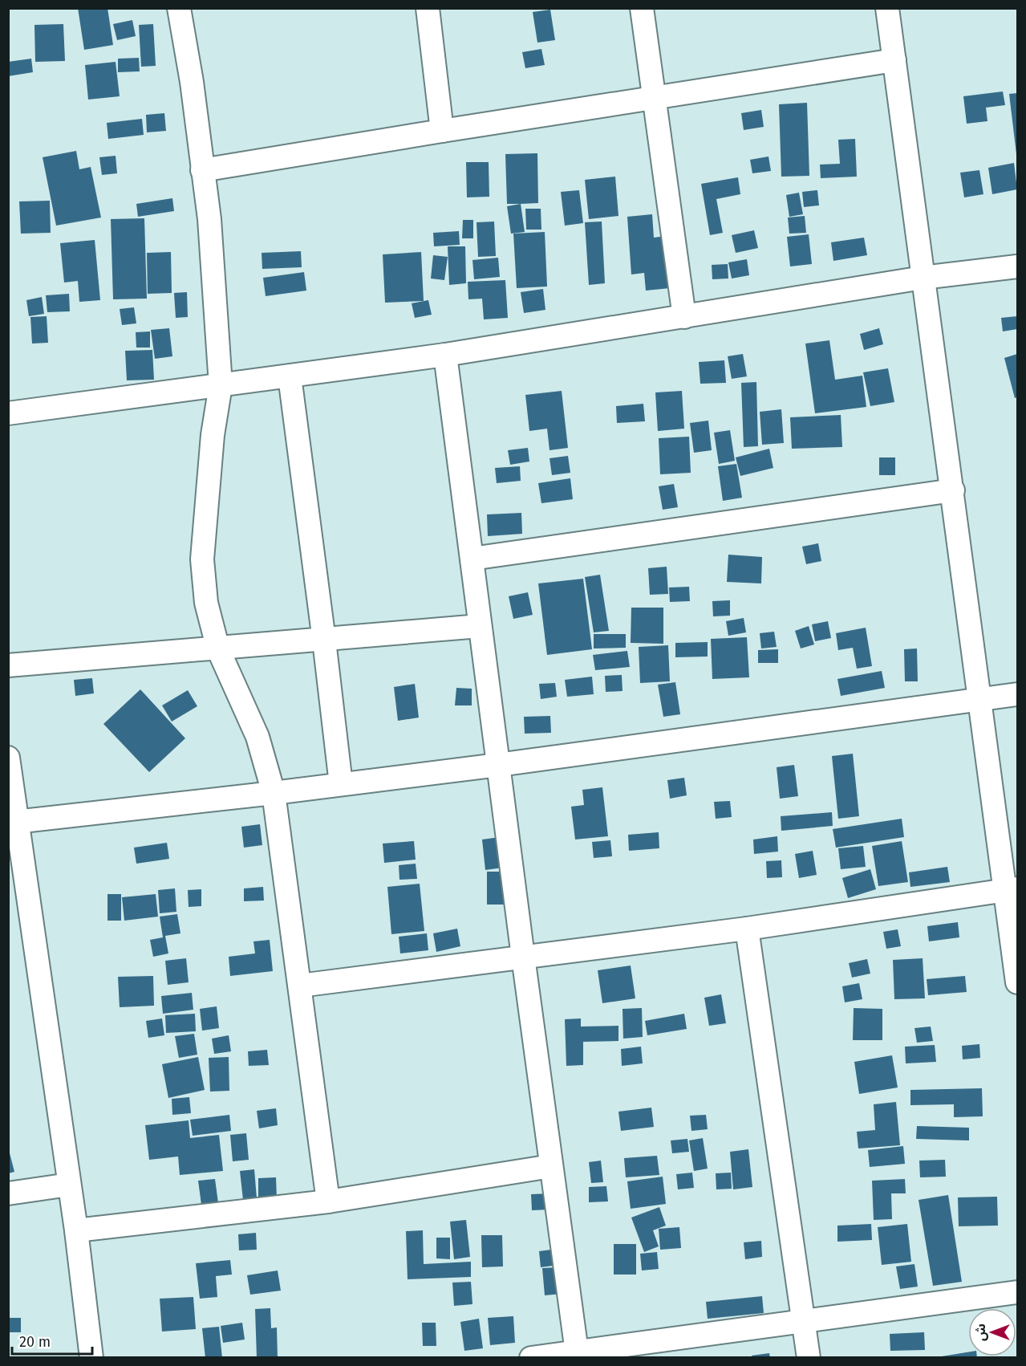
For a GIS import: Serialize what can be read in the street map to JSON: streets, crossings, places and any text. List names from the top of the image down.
{
  "scale_bar": "20 m",
  "north": "left"
}
